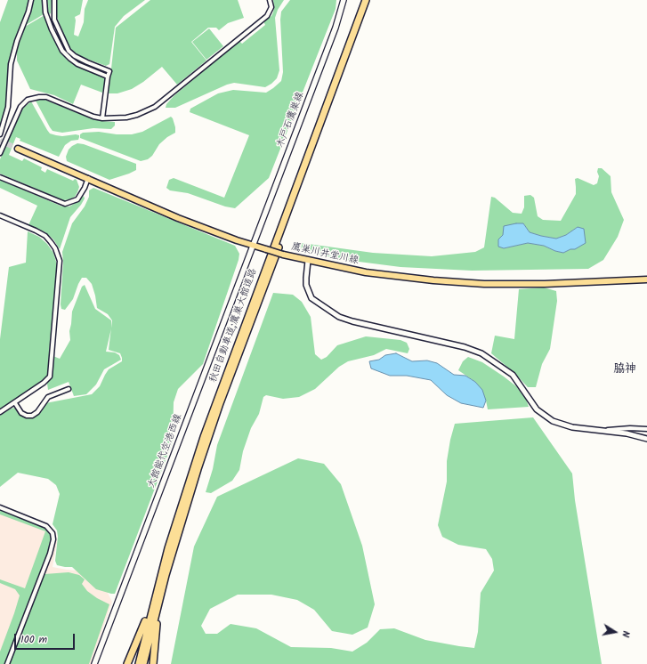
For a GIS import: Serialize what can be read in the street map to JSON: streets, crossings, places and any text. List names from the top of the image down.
{
  "streets": {
    "highway": ["秋田自動車道;鷹巣大館道路"],
    "main road": ["木戸石鷹巣線", "鷹巣川井堂川線", "大館能代空港西線"]
  },
  "crossings": [
    ["木戸石鷹巣線", "鷹巣川井堂川線"],
    ["木戸石鷹巣線", "大館能代空港西線"],
    ["鷹巣川井堂川線", "大館能代空港西線"]
  ],
  "districts": ["脇神"],
  "scale_bar": "100 m",
  "north": "right"
}
